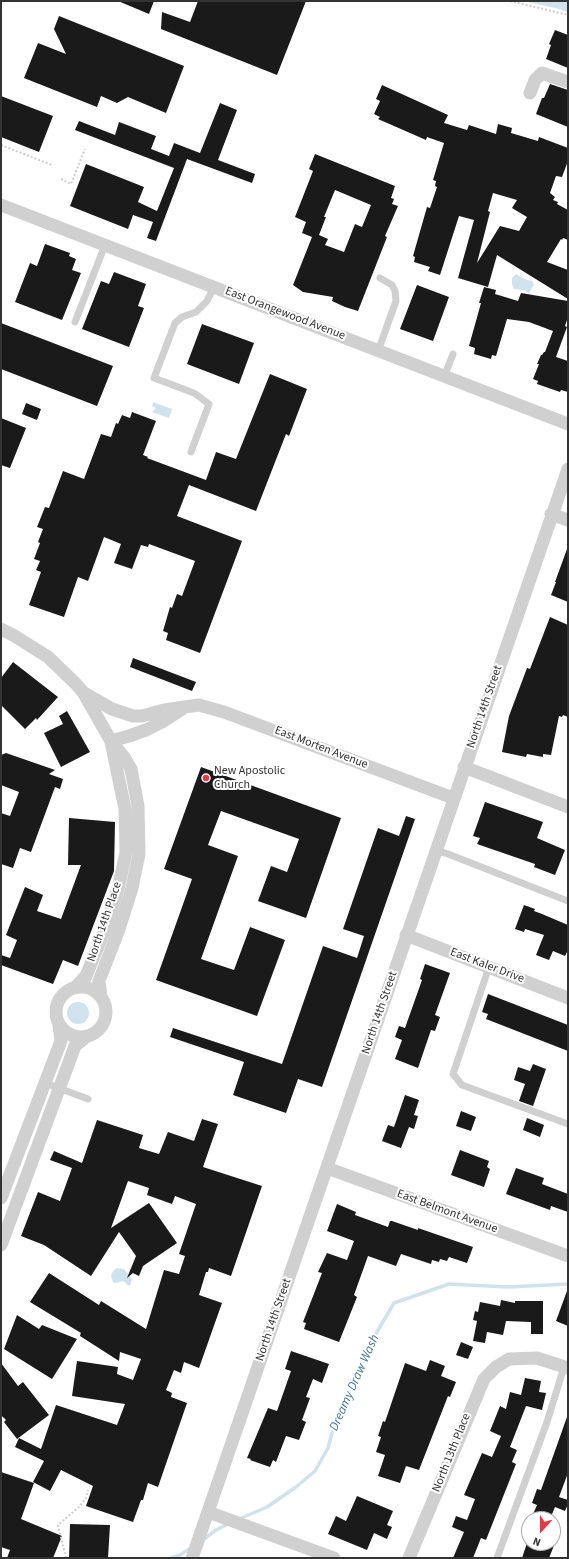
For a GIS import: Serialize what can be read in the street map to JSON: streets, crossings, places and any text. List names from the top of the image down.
{
  "streets": {
    "street": [
      "East Orangewood Avenue",
      "North 14th Street",
      "East Morten Avenue",
      "North 14th Place",
      "East Kaler Drive",
      "East Belmont Avenue",
      "North 13th Place"
    ]
  },
  "crossings": [
    ["North 14th Street", "East Morten Avenue"],
    ["North 14th Street", "East Kaler Drive"],
    ["North 14th Street", "East Belmont Avenue"],
    ["East Morten Avenue", "North 14th Place"]
  ],
  "water": ["Dreamy Draw Wash"],
  "places": ["New Apostolic Church"],
  "north": "bottom"
}
